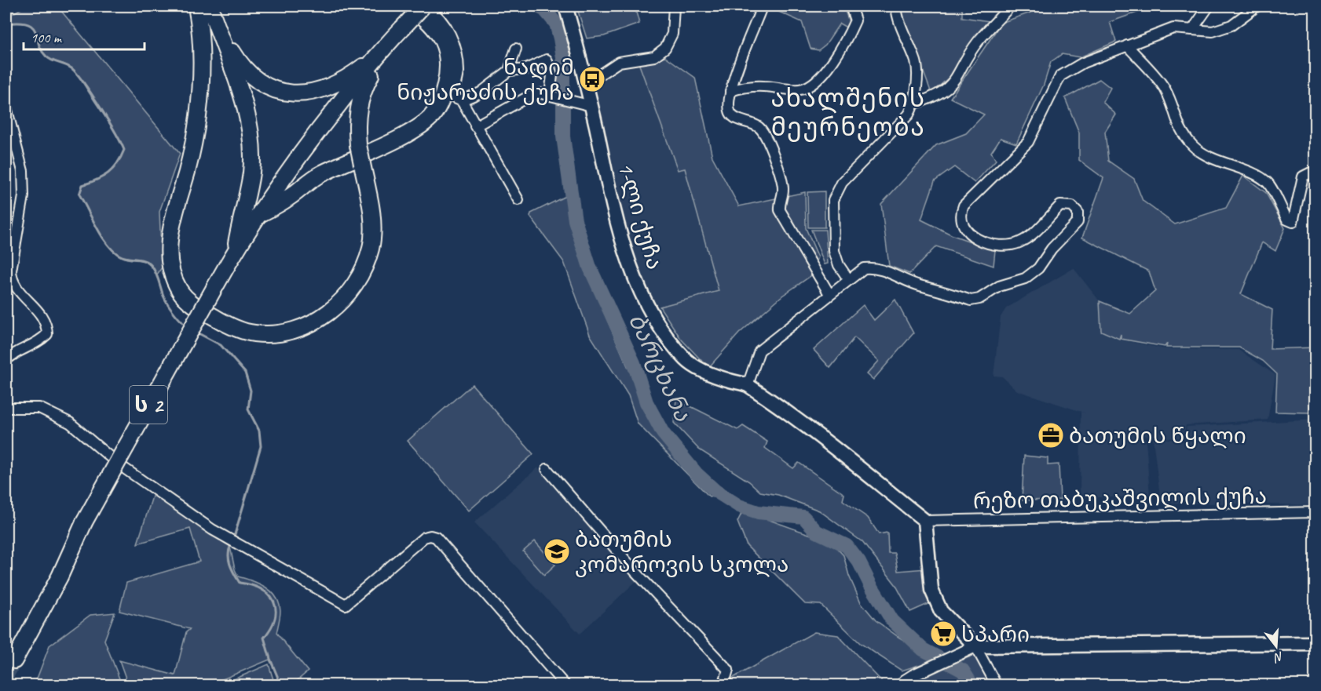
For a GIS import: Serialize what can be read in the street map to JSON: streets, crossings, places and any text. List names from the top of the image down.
{
  "streets": {
    "highway": ["ს 2"],
    "main road": ["1-ლი ქუჩა"],
    "street": ["რეზო თაბუკაშვილის ქუჩა"]
  },
  "districts": ["ახალშენის მეურნეობა"],
  "water": ["ბარცხანა"],
  "places": {
    "bus stop": ["ნადიმ ნიჟარაძის ქუჩა"],
    "office": ["ბათუმის წყალი"],
    "school or university": ["ბათუმის კომაროვის სკოლა"],
    "supermarket": ["სპარი"]
  },
  "scale_bar": "100 m",
  "north": "bottom"
}
